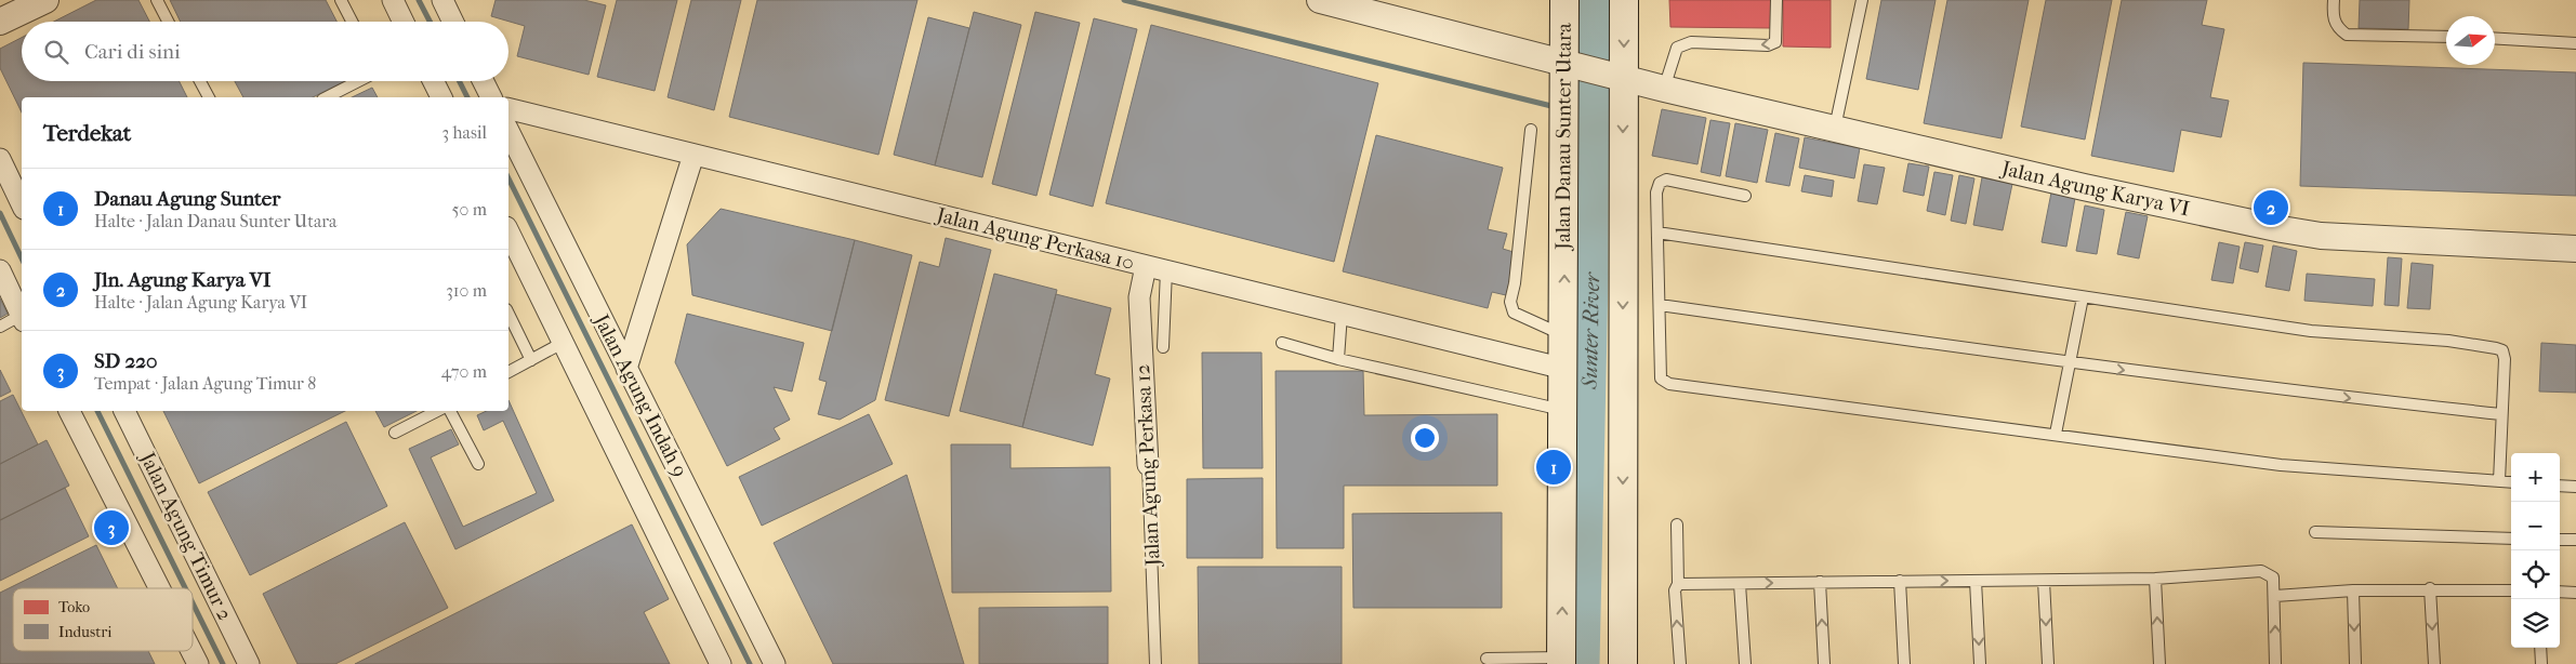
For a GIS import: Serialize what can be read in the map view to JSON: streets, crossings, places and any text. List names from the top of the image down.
{
  "streets": {
    "main road": ["Jalan Danau Sunter Utara"],
    "street": [
      "Jalan Agung Karya VI",
      "Jalan Agung Perkasa 10",
      "Jalan Agung Indah 9",
      "Jalan Agung Perkasa 12",
      "Jalan Agung Timur 2"
    ]
  },
  "crossings": [
    ["Jalan Danau Sunter Utara", "Jalan Agung Karya VI"],
    ["Jalan Danau Sunter Utara", "Jalan Agung Perkasa 10"],
    ["Jalan Agung Perkasa 10", "Jalan Agung Perkasa 12"]
  ],
  "water": ["Sunter River"],
  "legend": ["Toko", "Industri"],
  "north": "right",
  "page": {
    "search": "Cari di sini",
    "heading": ["Terdekat", "3 hasil"],
    "list": [
      {
        "mark": "1",
        "name": "Danau Agung Sunter",
        "note": "Halte · Jalan Danau Sunter Utara",
        "value": "50 m"
      },
      {
        "mark": "2",
        "name": "Jln. Agung Karya VI",
        "note": "Halte · Jalan Agung Karya VI",
        "value": "310 m"
      },
      {
        "mark": "3",
        "name": "SD 220",
        "note": "Tempat · Jalan Agung Timur 8",
        "value": "470 m"
      }
    ],
    "pins": ["2", "1", "3"],
    "map_buttons": ["+", "−"]
  }
}
